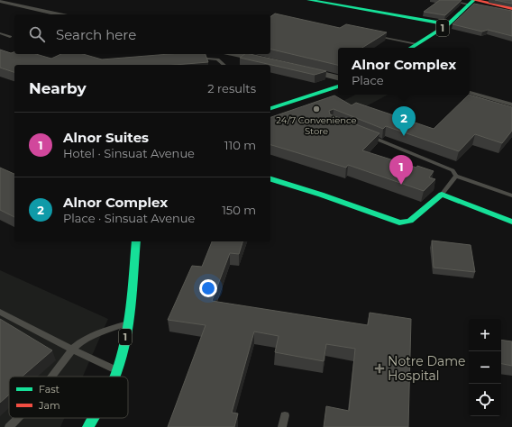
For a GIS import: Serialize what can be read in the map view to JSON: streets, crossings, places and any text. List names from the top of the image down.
{
  "streets": {
    "street": ["1"]
  },
  "places": {
    "other": ["24/7 Convenience Store"],
    "health": ["Notre Dame Hospital"]
  },
  "legend": ["Fast", "Jam"],
  "page": {
    "search": "Search here",
    "popup": ["Alnor Complex", "Place"],
    "heading": ["Nearby", "2 results"],
    "pins": ["2", "1"],
    "list": [
      {
        "mark": "1",
        "name": "Alnor Suites",
        "note": "Hotel · Sinsuat Avenue",
        "value": "110 m"
      },
      {
        "mark": "2",
        "name": "Alnor Complex",
        "note": "Place · Sinsuat Avenue",
        "value": "150 m"
      }
    ],
    "map_buttons": ["+", "−"]
  }
}
